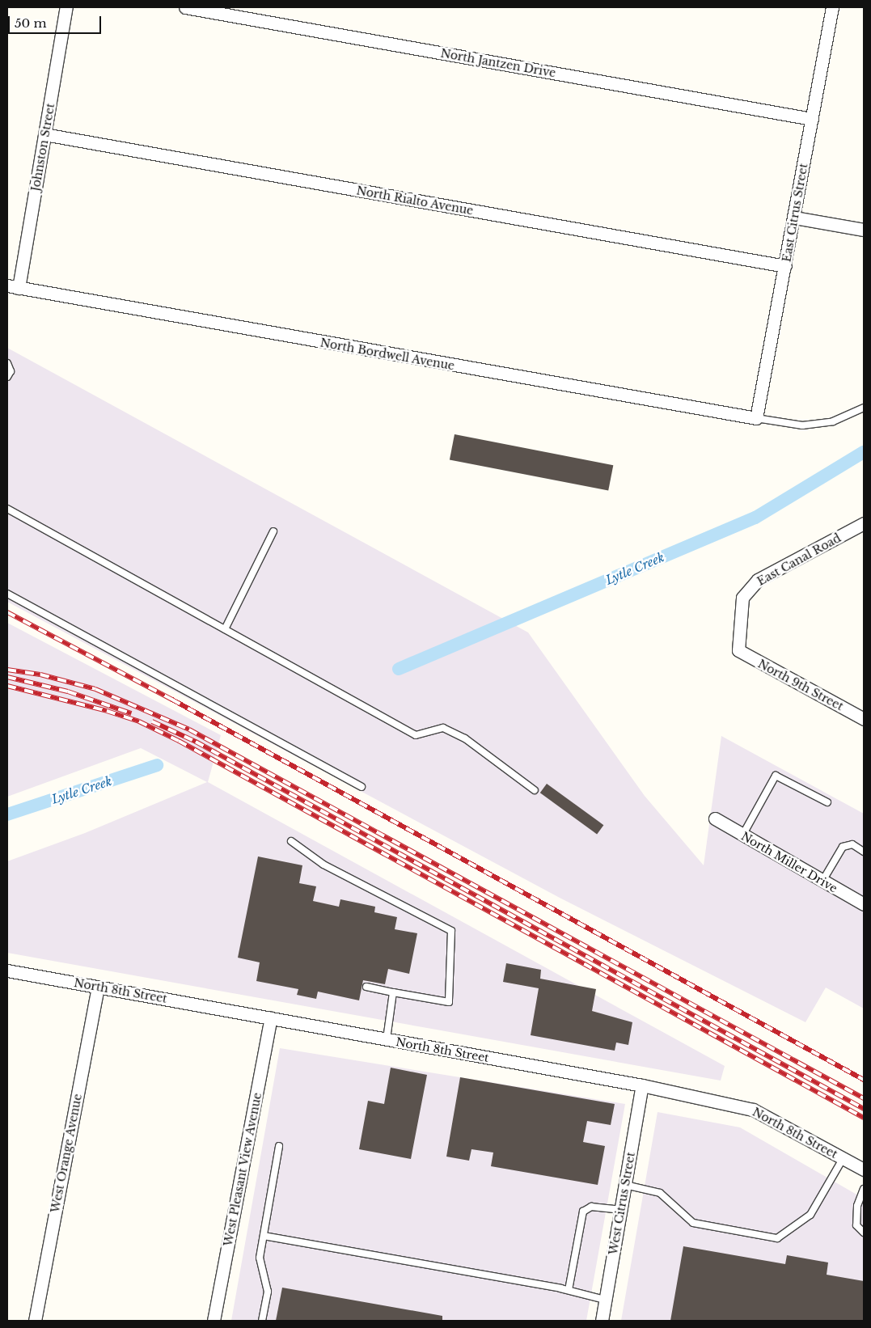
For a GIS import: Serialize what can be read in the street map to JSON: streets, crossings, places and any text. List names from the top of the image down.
{
  "streets": {
    "street": [
      "North Jantzen Drive",
      "Johnston Street",
      "North Rialto Avenue",
      "East Citrus Street",
      "North Bordwell Avenue",
      "East Canal Road",
      "North 9th Street",
      "North Miller Drive",
      "North 8th Street",
      "West Orange Avenue",
      "West Pleasant View Avenue",
      "West Citrus Street"
    ]
  },
  "crossings": [
    ["North Jantzen Drive", "East Citrus Street"],
    ["Johnston Street", "North Rialto Avenue"],
    ["Johnston Street", "North Bordwell Avenue"],
    ["North Rialto Avenue", "East Citrus Street"],
    ["East Citrus Street", "North Bordwell Avenue"],
    ["East Canal Road", "North 9th Street"],
    ["North 8th Street", "West Orange Avenue"],
    ["North 8th Street", "West Pleasant View Avenue"],
    ["North 8th Street", "West Citrus Street"]
  ],
  "water": ["Lytle Creek"],
  "scale_bar": "50 m"
}
